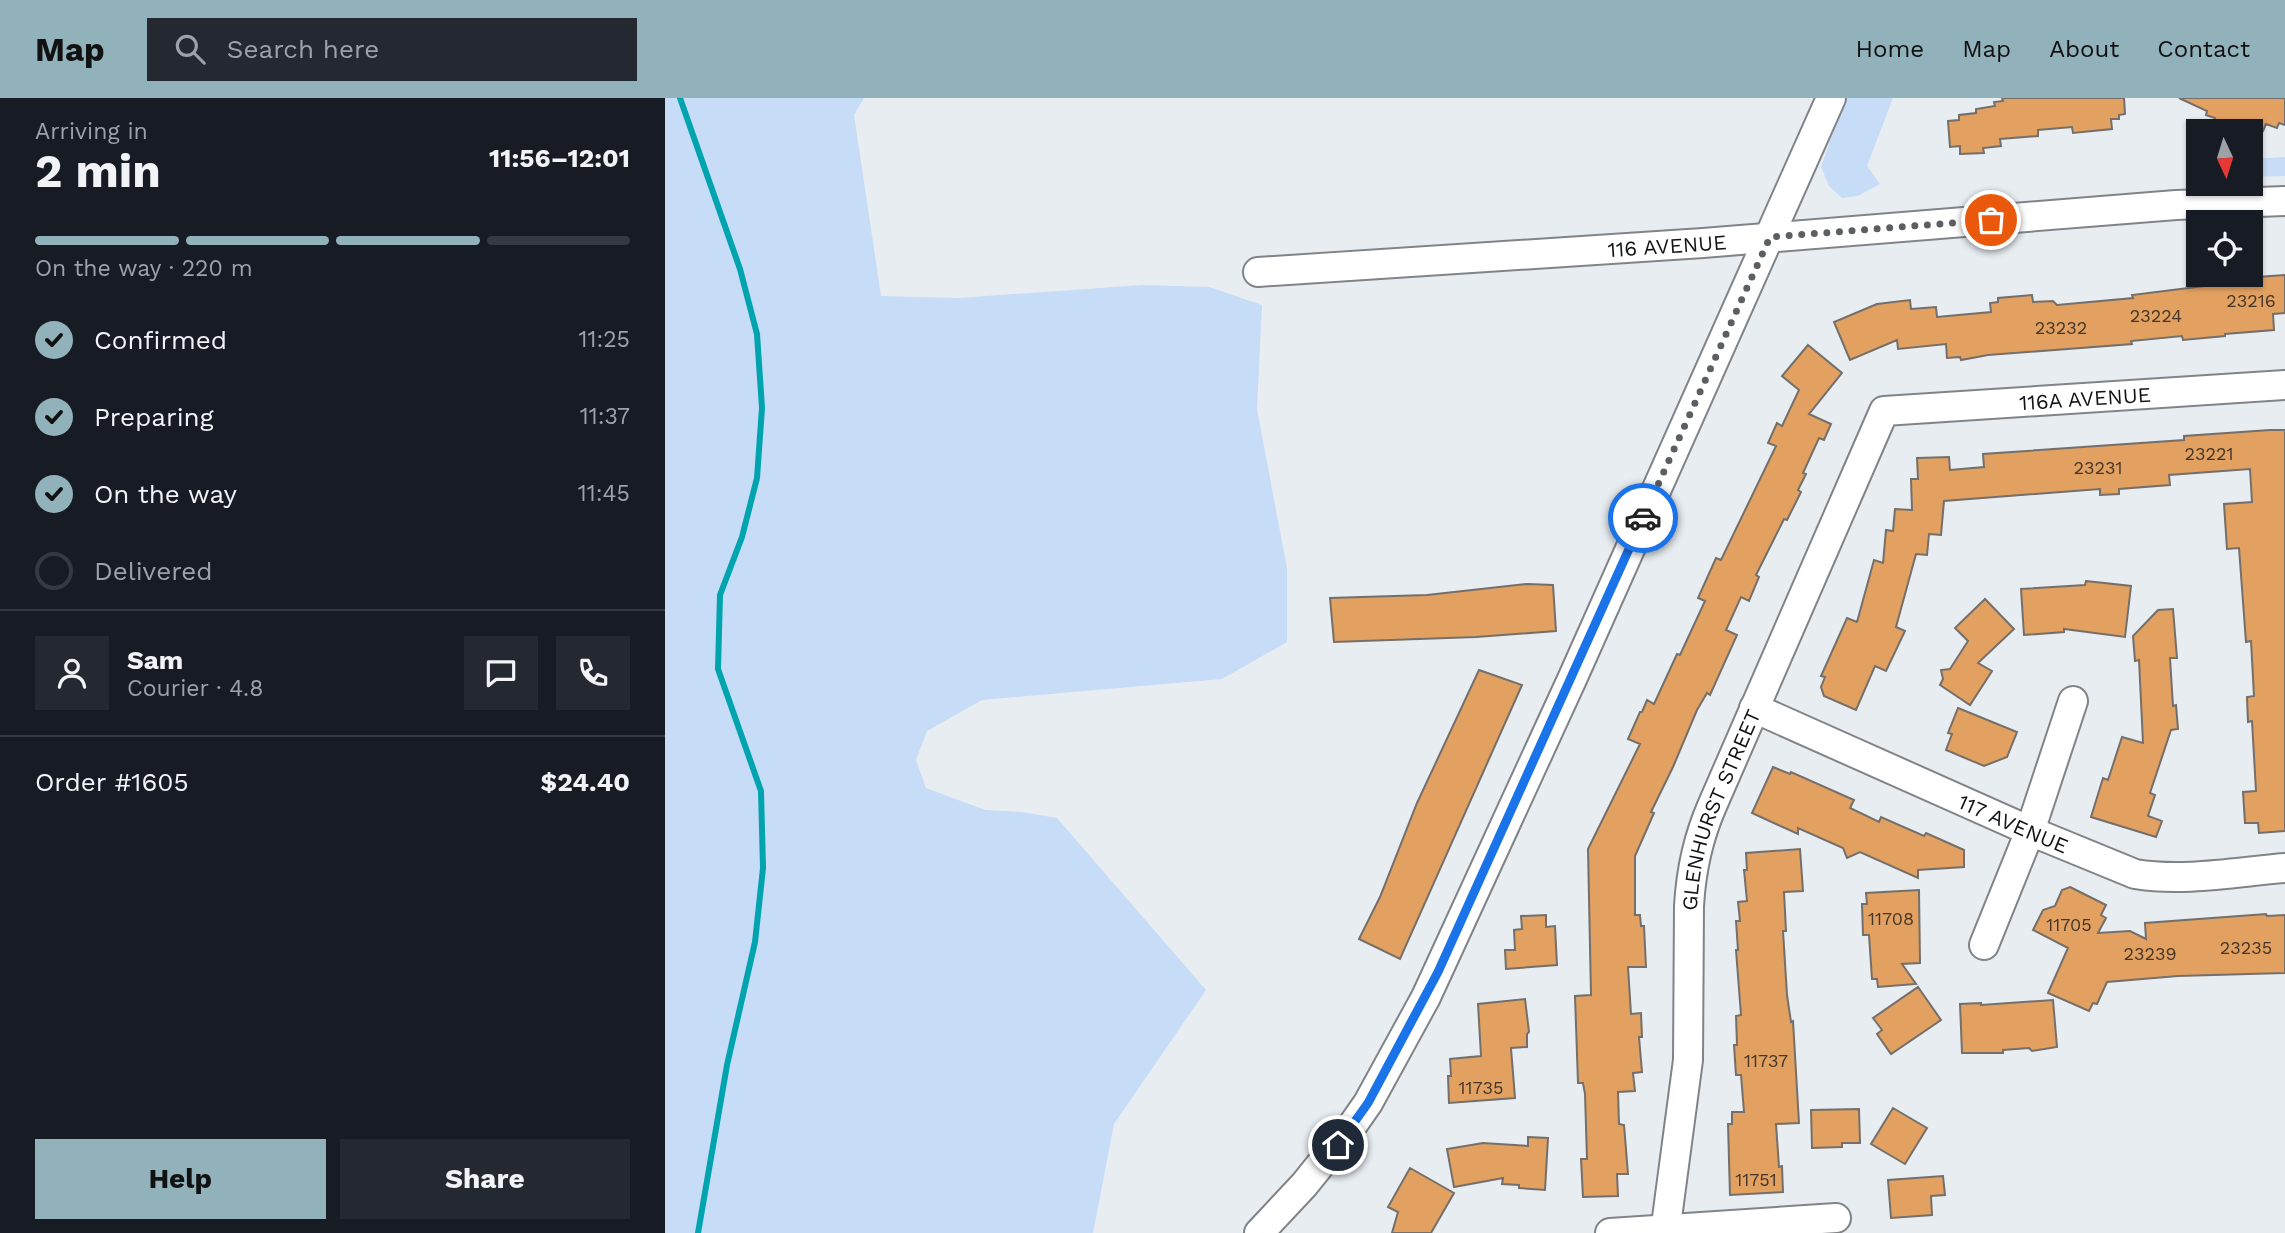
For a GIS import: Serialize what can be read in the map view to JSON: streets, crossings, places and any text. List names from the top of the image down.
{
  "streets": {
    "street": [
      "116 AVENUE",
      "116A AVENUE",
      "GLENHURST STREET",
      "117 AVENUE"
    ]
  },
  "crossings": [
    ["116A AVENUE", "GLENHURST STREET"],
    ["GLENHURST STREET", "117 AVENUE"]
  ],
  "house_numbers": [
    "23216",
    "23224",
    "23232",
    "23221",
    "23231",
    "11708",
    "11705",
    "23235",
    "23239",
    "11737",
    "11735",
    "11751"
  ],
  "north": "bottom",
  "page": {
    "header": "Map",
    "search": "Search here",
    "nav": [
      "Home",
      "Map",
      "About",
      "Contact"
    ],
    "heading": ["2 min", "Arriving in", "11:56–12:01"],
    "panel": [
      "Sam",
      "Courier · 4.8",
      "Order #1605",
      "$24.40"
    ],
    "bar": "On the way · 220 m",
    "list": [
      ["Confirmed", "11:25"],
      ["Preparing", "11:37"],
      ["On the way", "11:45"],
      "Delivered"
    ],
    "buttons": ["Help", "Share"]
  }
}
